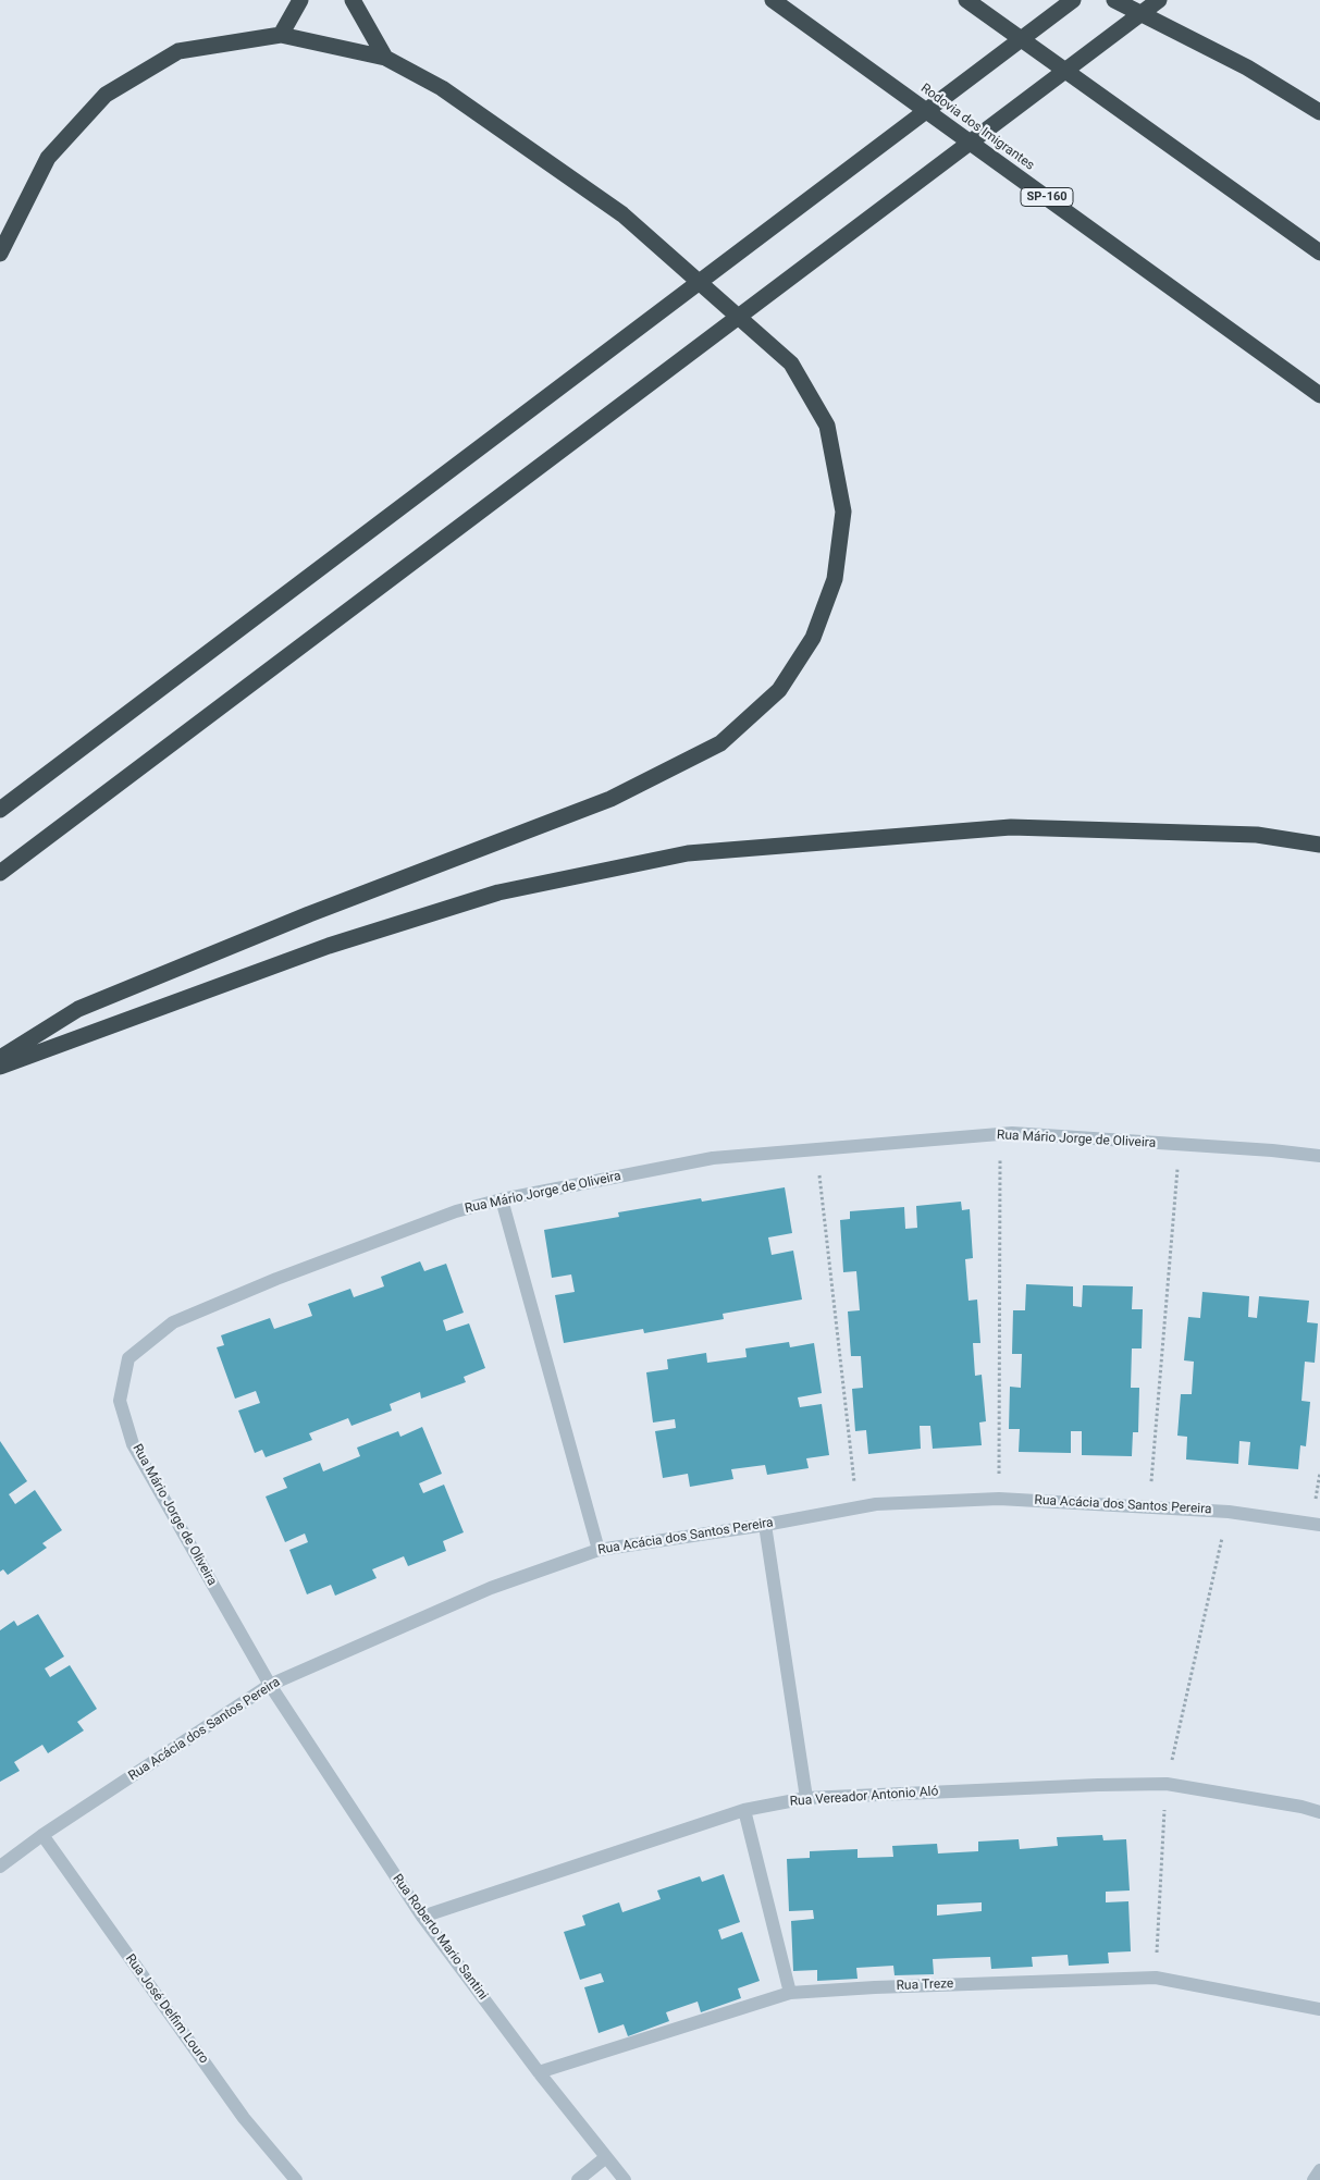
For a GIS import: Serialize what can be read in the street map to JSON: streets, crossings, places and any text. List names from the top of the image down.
{
  "streets": {
    "highway": ["Rodovia dos Imigrantes", "SP-160"],
    "street": [
      "Rua Mário Jorge de Oliveira",
      "Rua Acácia dos Santos Pereira",
      "Rua Vereador Antonio Aló",
      "Rua Roberto Mario Santini",
      "Rua Treze",
      "Rua José Delfim Louro"
    ]
  },
  "crossings": [
    ["Rua Mário Jorge de Oliveira", "Rua Acácia dos Santos Pereira"],
    ["Rua Mário Jorge de Oliveira", "Rua Roberto Mario Santini"],
    ["Rua Acácia dos Santos Pereira", "Rua Roberto Mario Santini"],
    ["Rua Acácia dos Santos Pereira", "Rua José Delfim Louro"],
    ["Rua Vereador Antonio Aló", "Rua Roberto Mario Santini"],
    ["Rua Roberto Mario Santini", "Rua Treze"]
  ]
}
